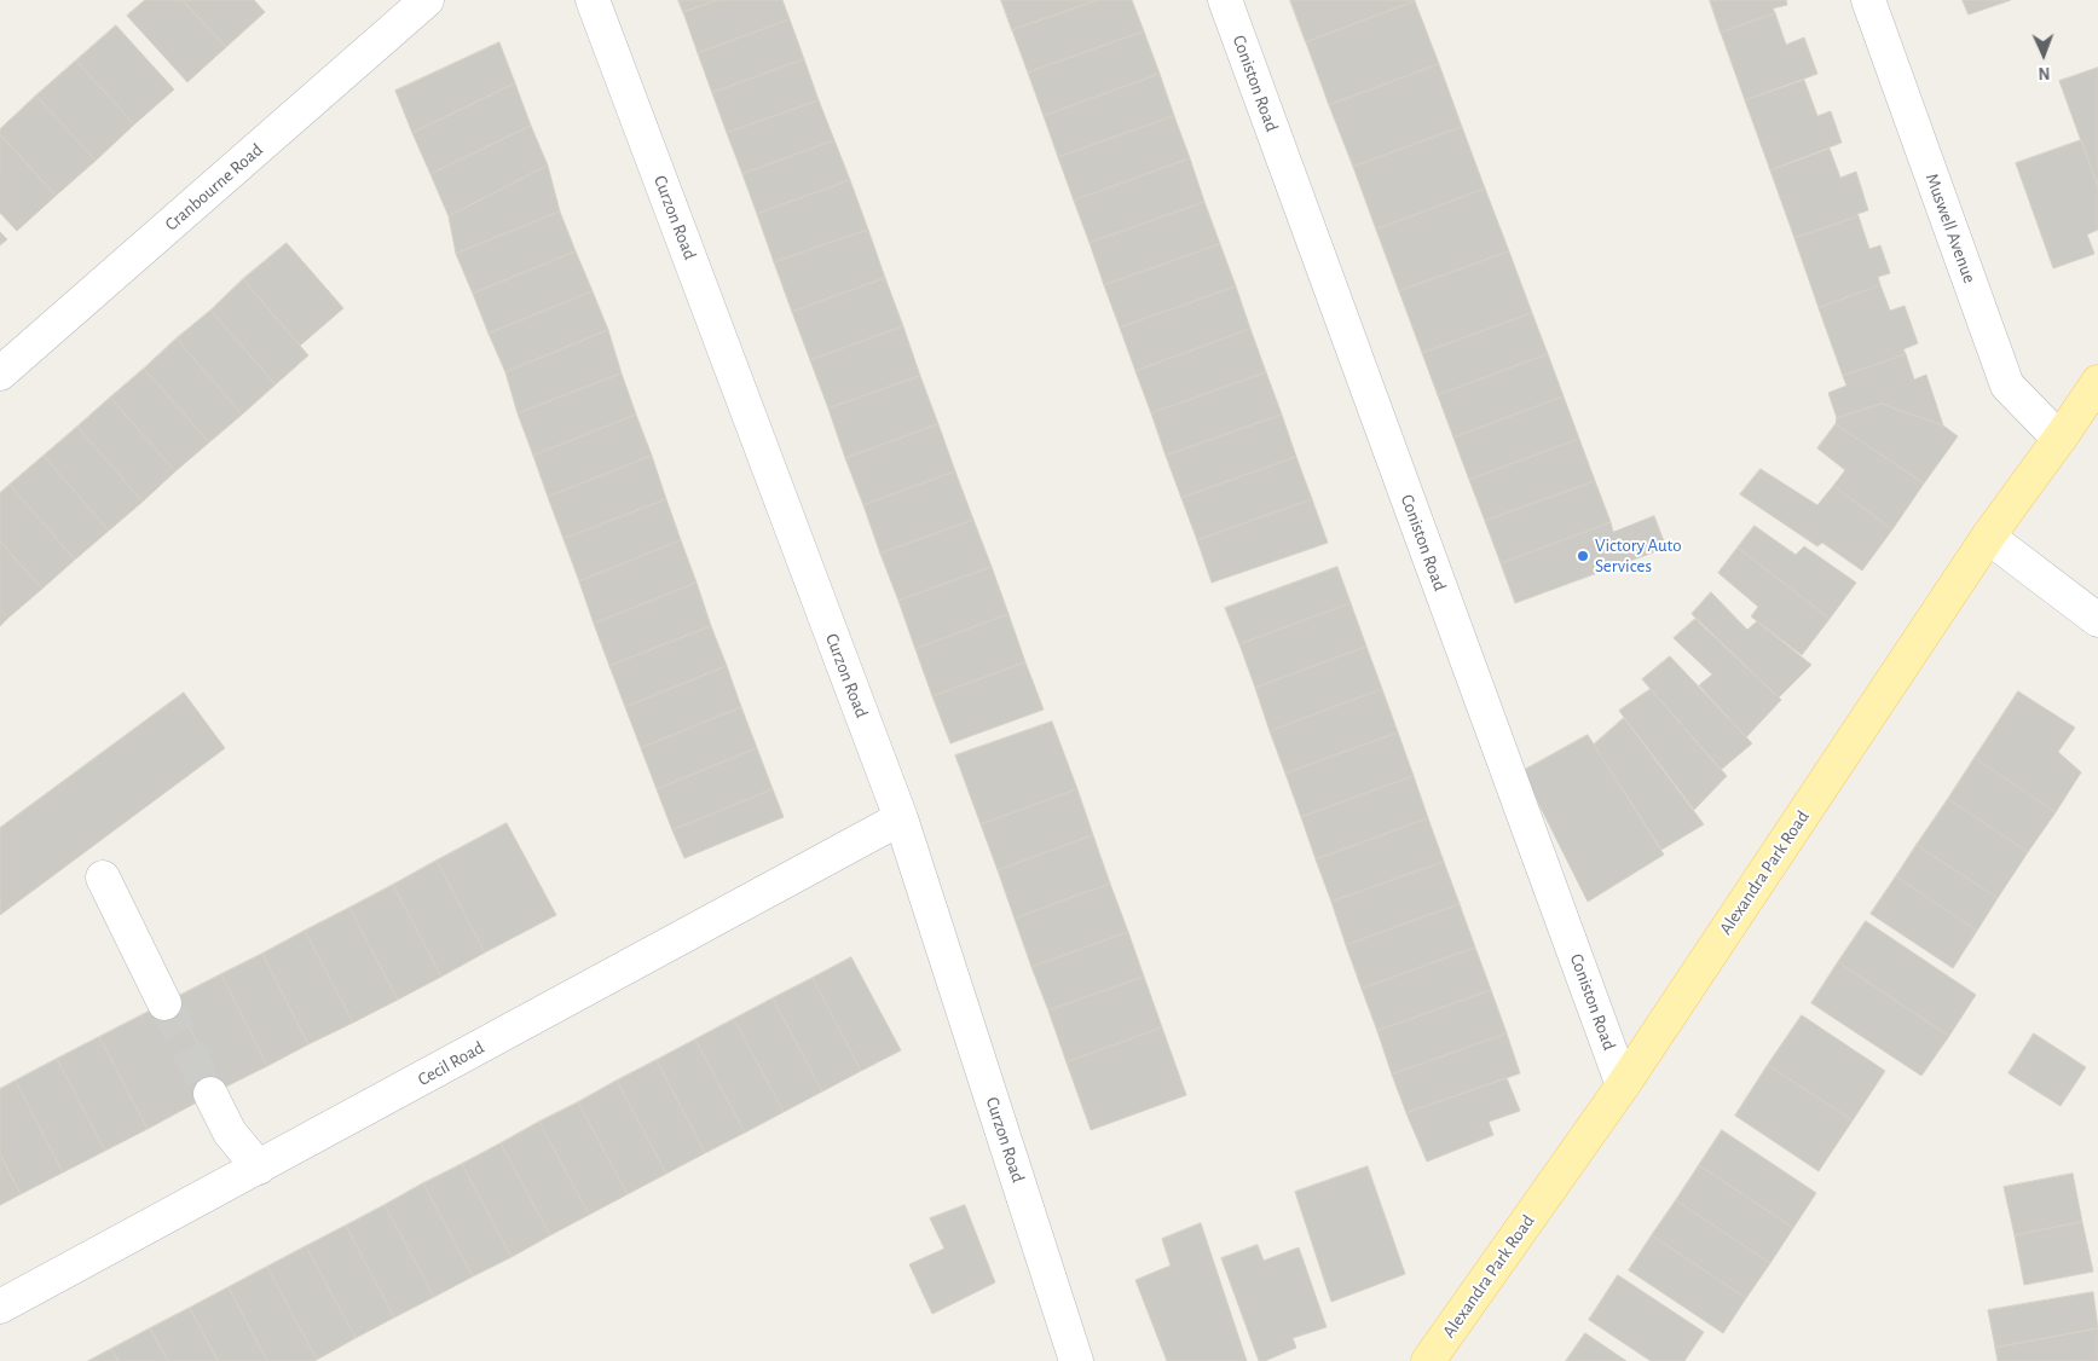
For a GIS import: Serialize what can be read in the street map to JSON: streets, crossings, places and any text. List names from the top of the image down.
{
  "streets": {
    "main road": ["Alexandra Park Road"],
    "street": [
      "Coniston Road",
      "Cranbourne Road",
      "Curzon Road",
      "Muswell Avenue",
      "Cecil Road"
    ]
  },
  "crossings": [
    ["Coniston Road", "Alexandra Park Road"],
    ["Curzon Road", "Cecil Road"],
    ["Muswell Avenue", "Alexandra Park Road"]
  ],
  "places": ["Victory Auto Services"],
  "north": "bottom"
}
